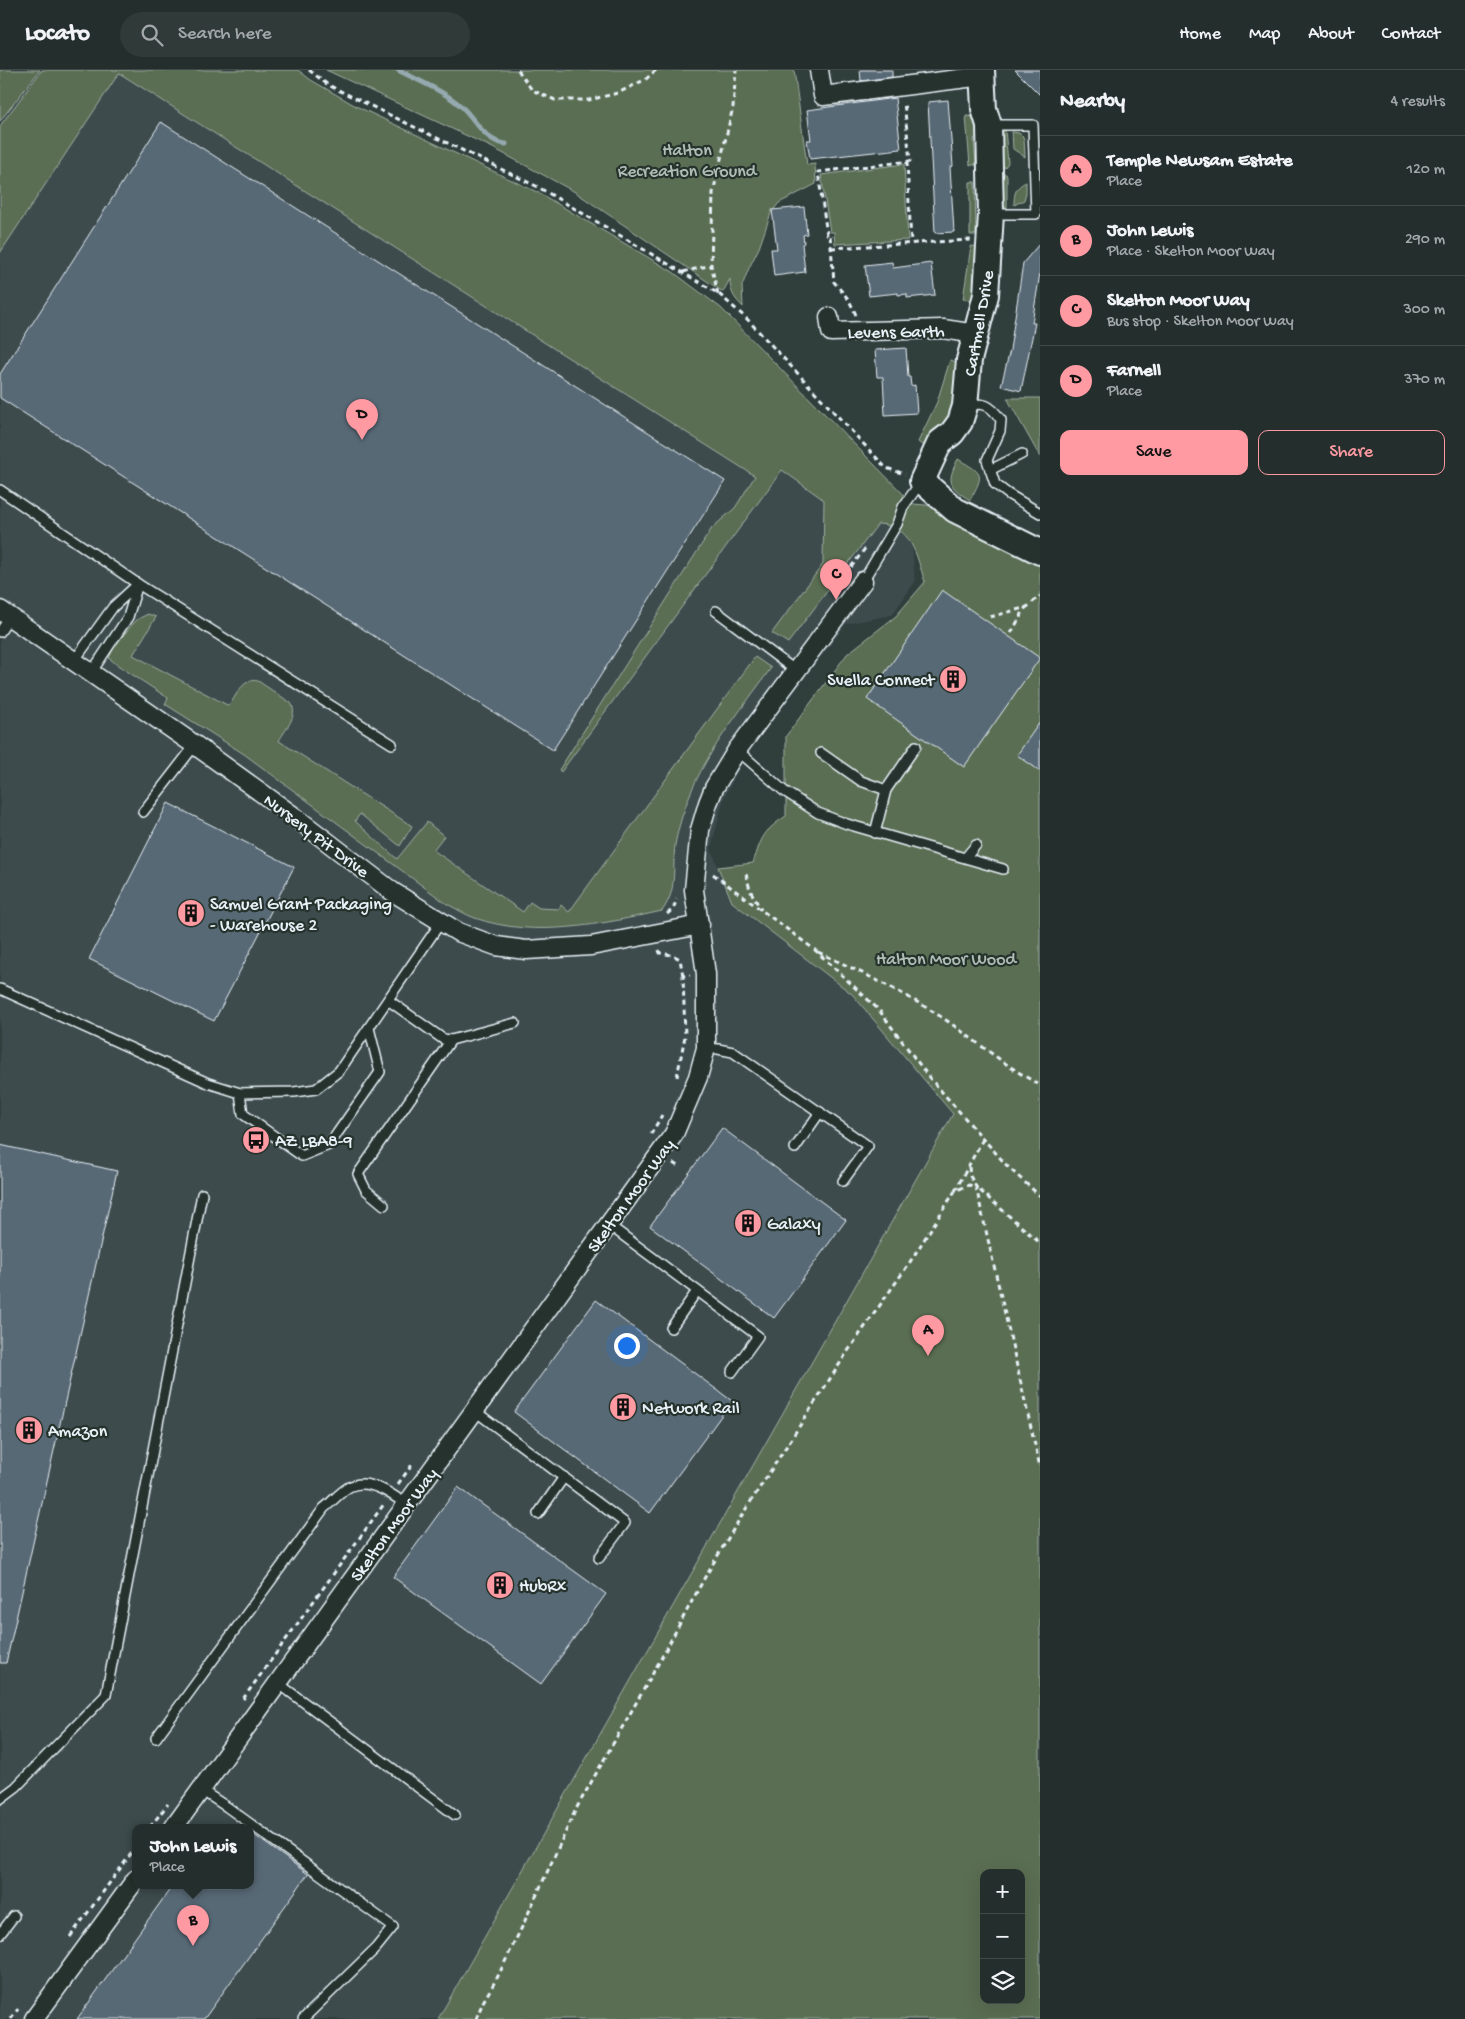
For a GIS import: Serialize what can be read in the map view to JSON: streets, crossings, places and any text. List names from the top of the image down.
{
  "streets": {
    "street": [
      "Cartmell Drive",
      "Levens Garth",
      "Nursery Pit Drive",
      "Skelton Moor Way"
    ]
  },
  "crossings": [
    ["Cartmell Drive", "Levens Garth"],
    ["Cartmell Drive", "Skelton Moor Way"],
    ["Nursery Pit Drive", "Skelton Moor Way"]
  ],
  "parks": ["Halton Recreation Ground", "Halton Moor Wood"],
  "places": {
    "building": [
      "Svella Connect",
      "Samuel Grant Packaging - Warehouse 2",
      "Galaxy",
      "Network Rail",
      "Amazon",
      "HubRx"
    ],
    "bus stop": ["AZ LBA8-9"]
  },
  "page": {
    "header": "Locato",
    "search": "Search here",
    "nav": [
      "Home",
      "Map",
      "About",
      "Contact"
    ],
    "heading": ["Nearby", "4 results"],
    "list": [
      {
        "mark": "A",
        "name": "Temple Newsam Estate",
        "note": "Place",
        "value": "120 m"
      },
      {
        "mark": "B",
        "name": "John Lewis",
        "note": "Place · Skelton Moor Way",
        "value": "290 m"
      },
      {
        "mark": "C",
        "name": "Skelton Moor Way",
        "note": "Bus stop · Skelton Moor Way",
        "value": "300 m"
      },
      {
        "mark": "D",
        "name": "Farnell",
        "note": "Place",
        "value": "370 m"
      }
    ],
    "pins": [
      "D",
      "C",
      "A",
      "B"
    ],
    "buttons": ["Save", "Share"],
    "popup": ["John Lewis", "Place"],
    "map_buttons": ["+", "−"]
  }
}
